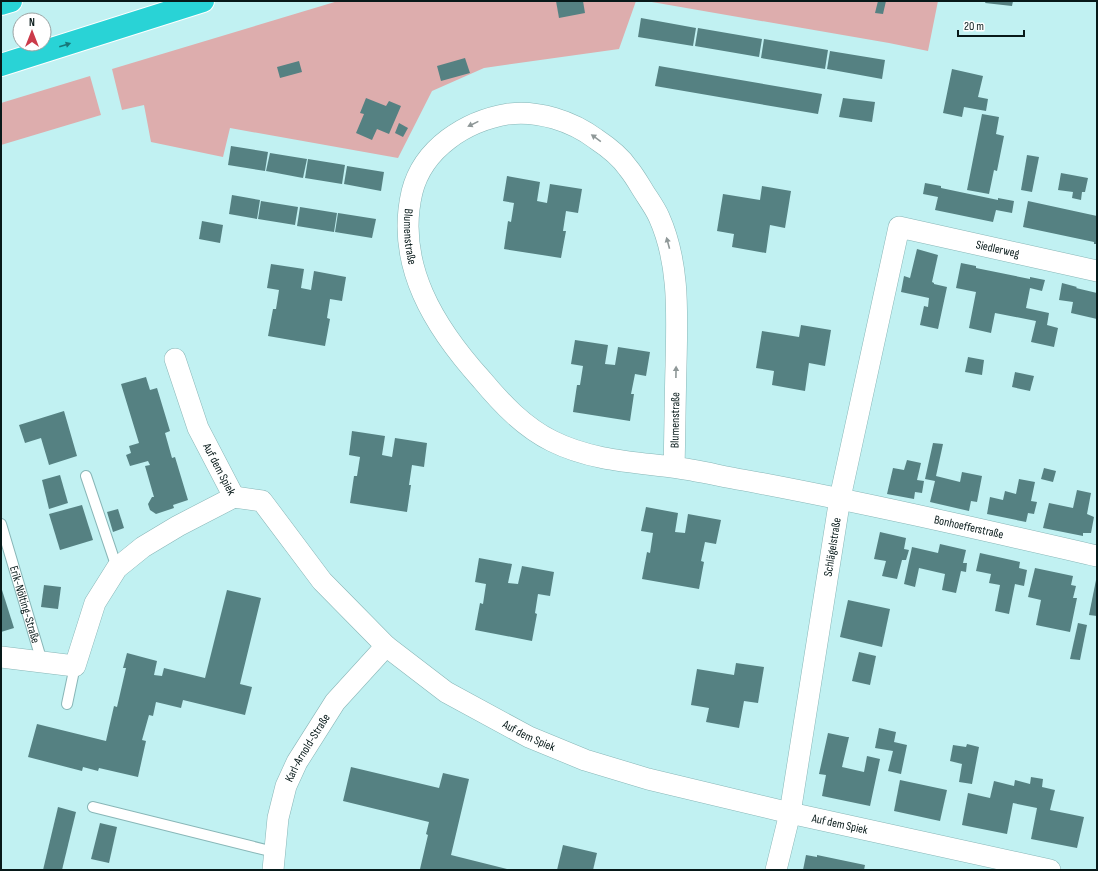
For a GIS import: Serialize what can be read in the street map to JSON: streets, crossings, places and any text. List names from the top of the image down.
{
  "streets": {
    "street": [
      "Blumenstraße",
      "Siedlerweg",
      "Auf dem Spiek",
      "Bonhoefferstraße",
      "Schlägelstraße",
      "Erik-Nölting-Straße",
      "Karl-Arnold-Straße"
    ]
  },
  "crossings": [
    ["Blumenstraße", "Bonhoefferstraße"],
    ["Blumenstraße", "Schlägelstraße"],
    ["Siedlerweg", "Schlägelstraße"],
    ["Auf dem Spiek", "Schlägelstraße"],
    ["Auf dem Spiek", "Karl-Arnold-Straße"],
    ["Bonhoefferstraße", "Schlägelstraße"]
  ],
  "scale_bar": "20 m",
  "north": "top"
}
